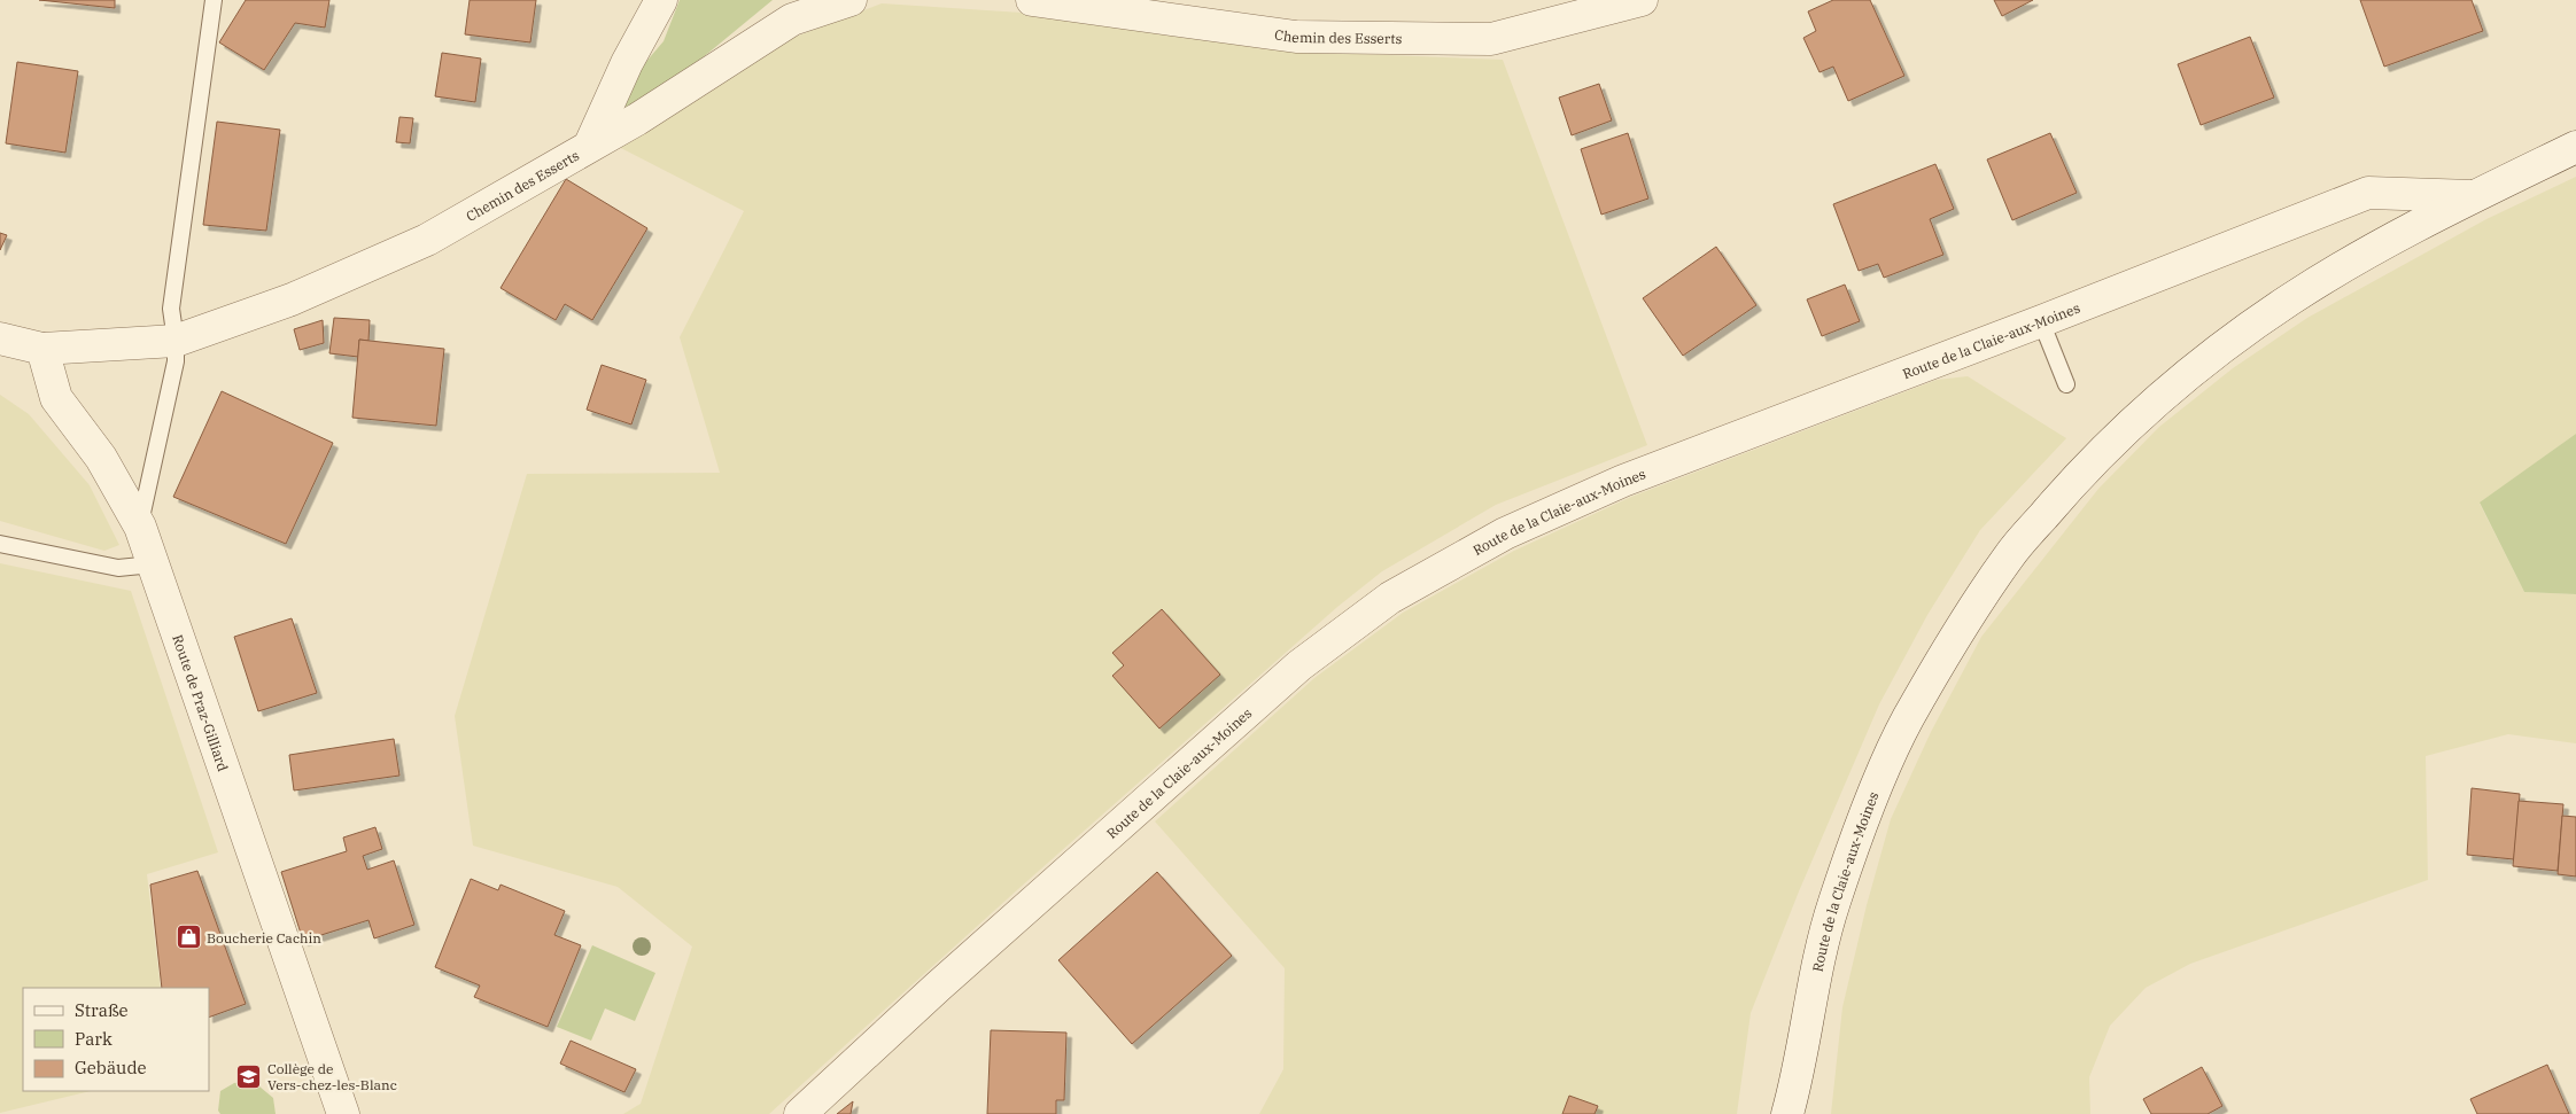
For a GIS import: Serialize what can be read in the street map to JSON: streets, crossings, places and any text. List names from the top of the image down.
{
  "streets": {
    "street": ["Chemin des Esserts", "Route de la Claie-aux-Moines", "Route de Praz-Gilliard"]
  },
  "crossings": [
    ["Chemin des Esserts", "Route de Praz-Gilliard"]
  ],
  "places": {
    "shop": ["Boucherie Cachin"],
    "school or university": ["Collège de Vers-chez-les-Blanc"]
  },
  "legend": ["Straße", "Park", "Gebäude"]
}
